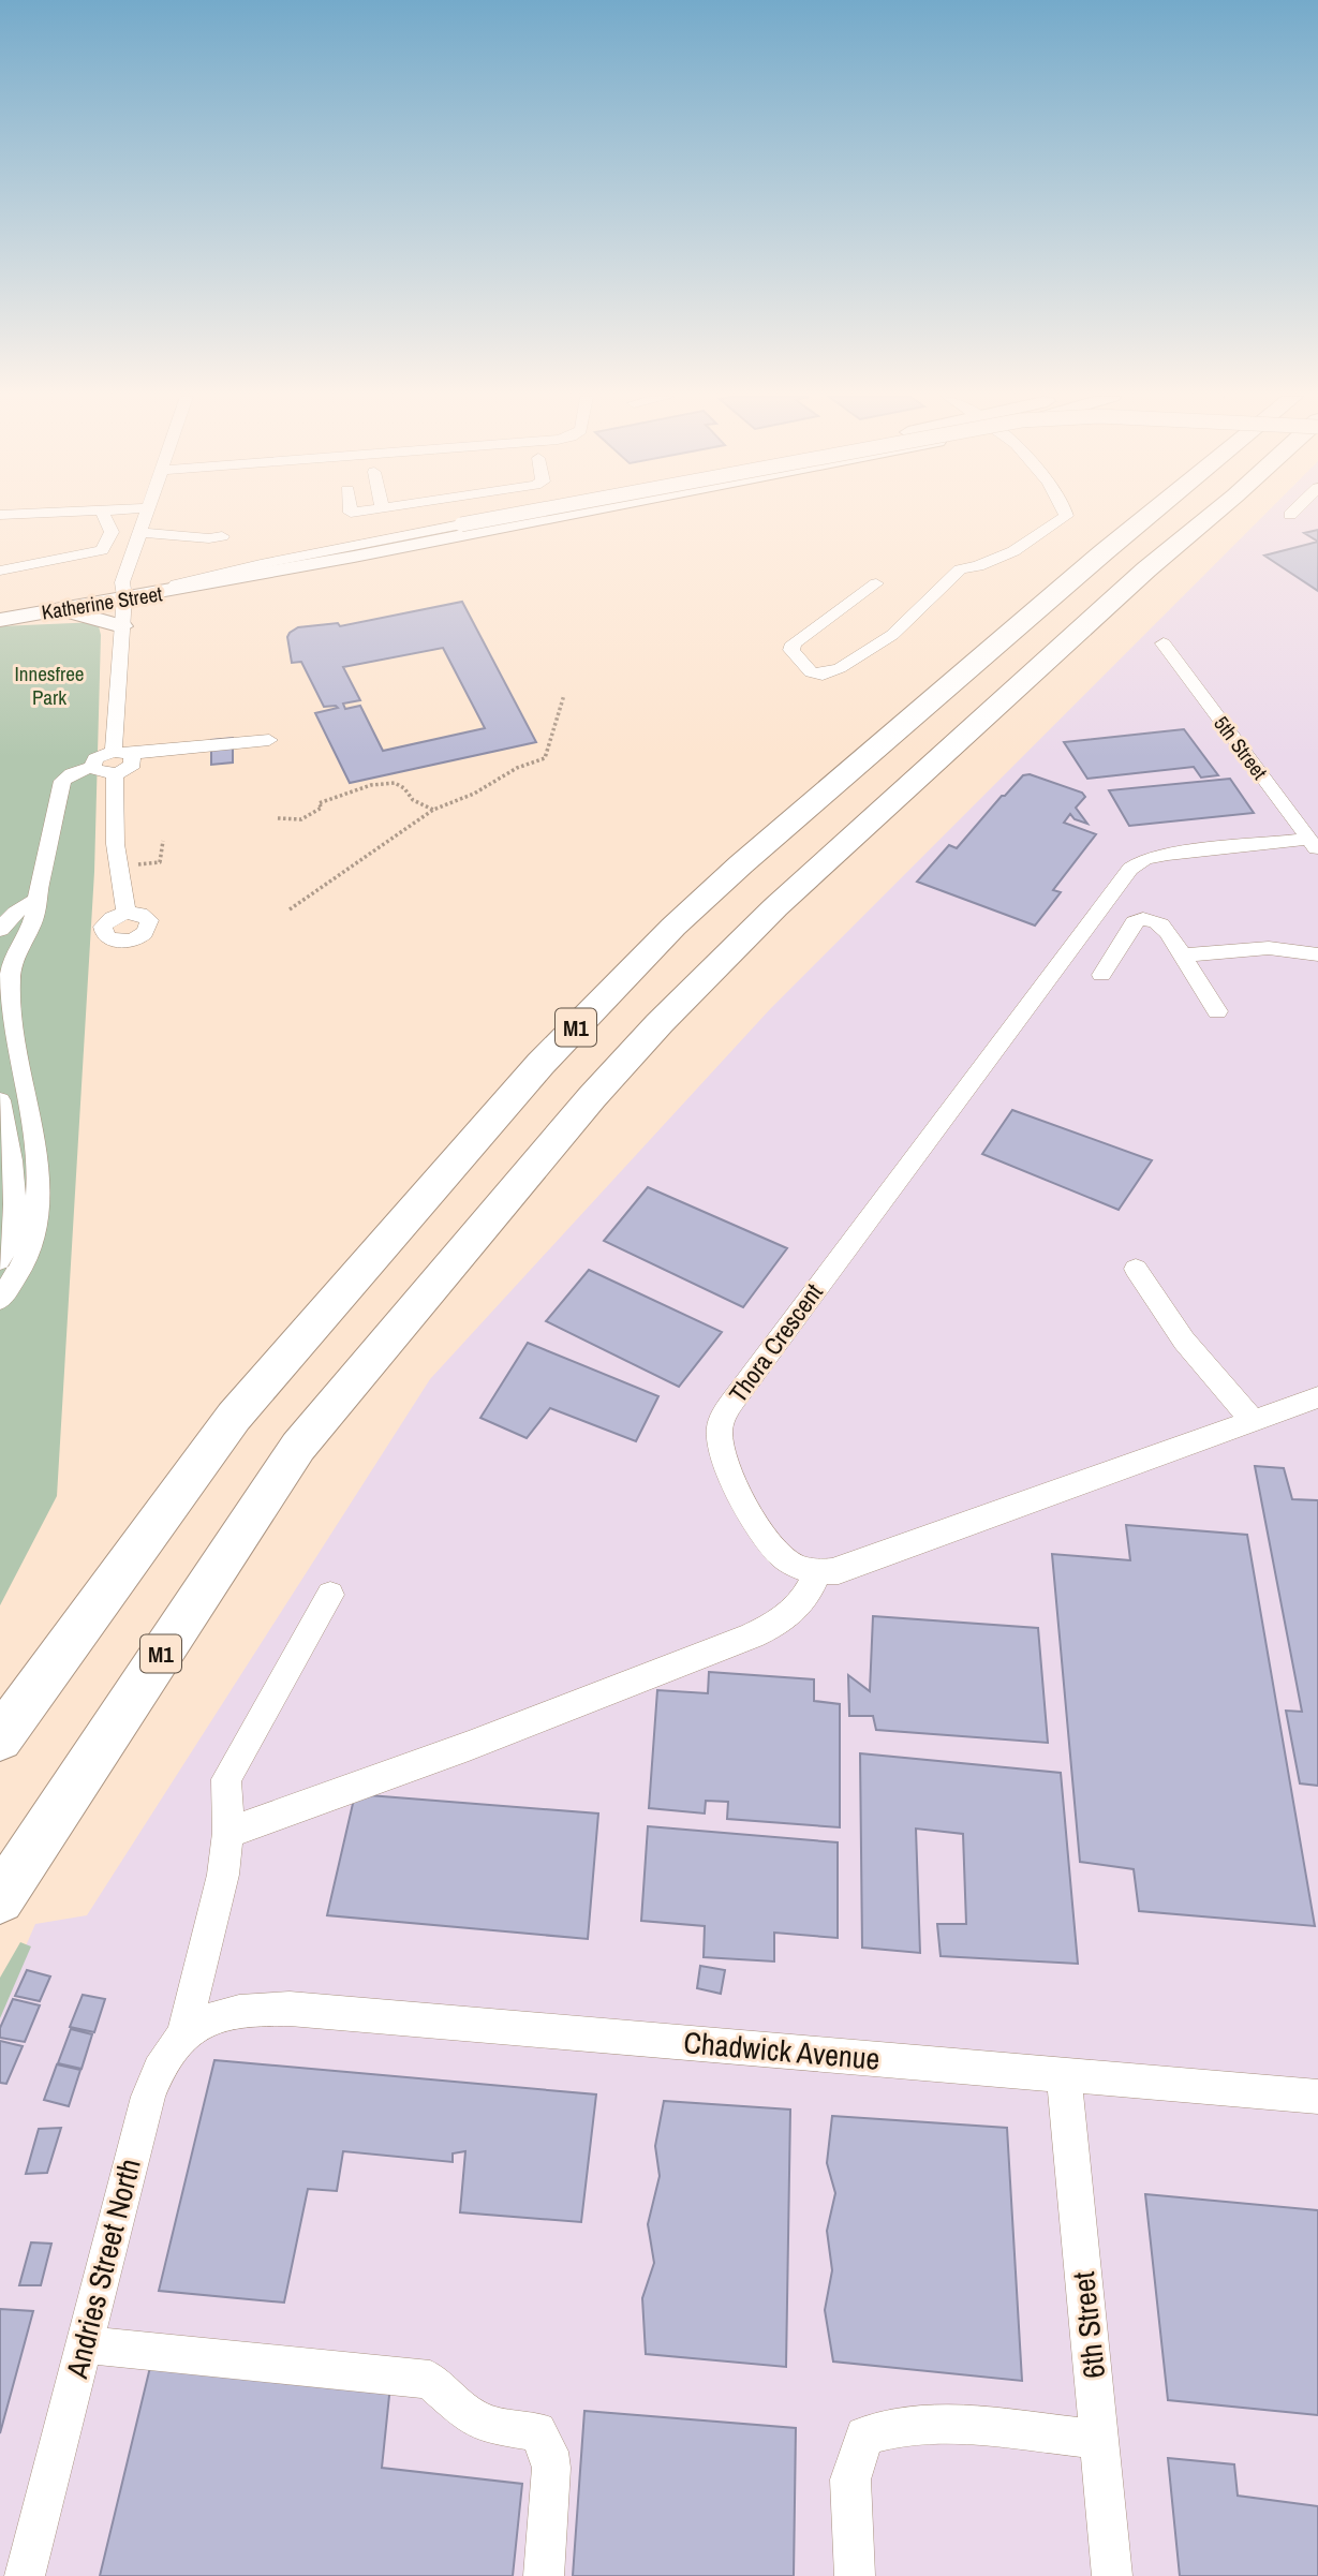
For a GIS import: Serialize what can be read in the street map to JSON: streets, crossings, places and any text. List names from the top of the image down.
{
  "streets": {
    "highway": ["M1"],
    "main road": ["Katherine Street"],
    "street": [
      "5th Street",
      "Thora Crescent",
      "Chadwick Avenue",
      "Andries Street North",
      "6th Street"
    ]
  },
  "crossings": [
    ["5th Street", "Thora Crescent"],
    ["Chadwick Avenue", "Andries Street North"],
    ["Chadwick Avenue", "6th Street"]
  ],
  "parks": ["Innesfree Park"]
}
